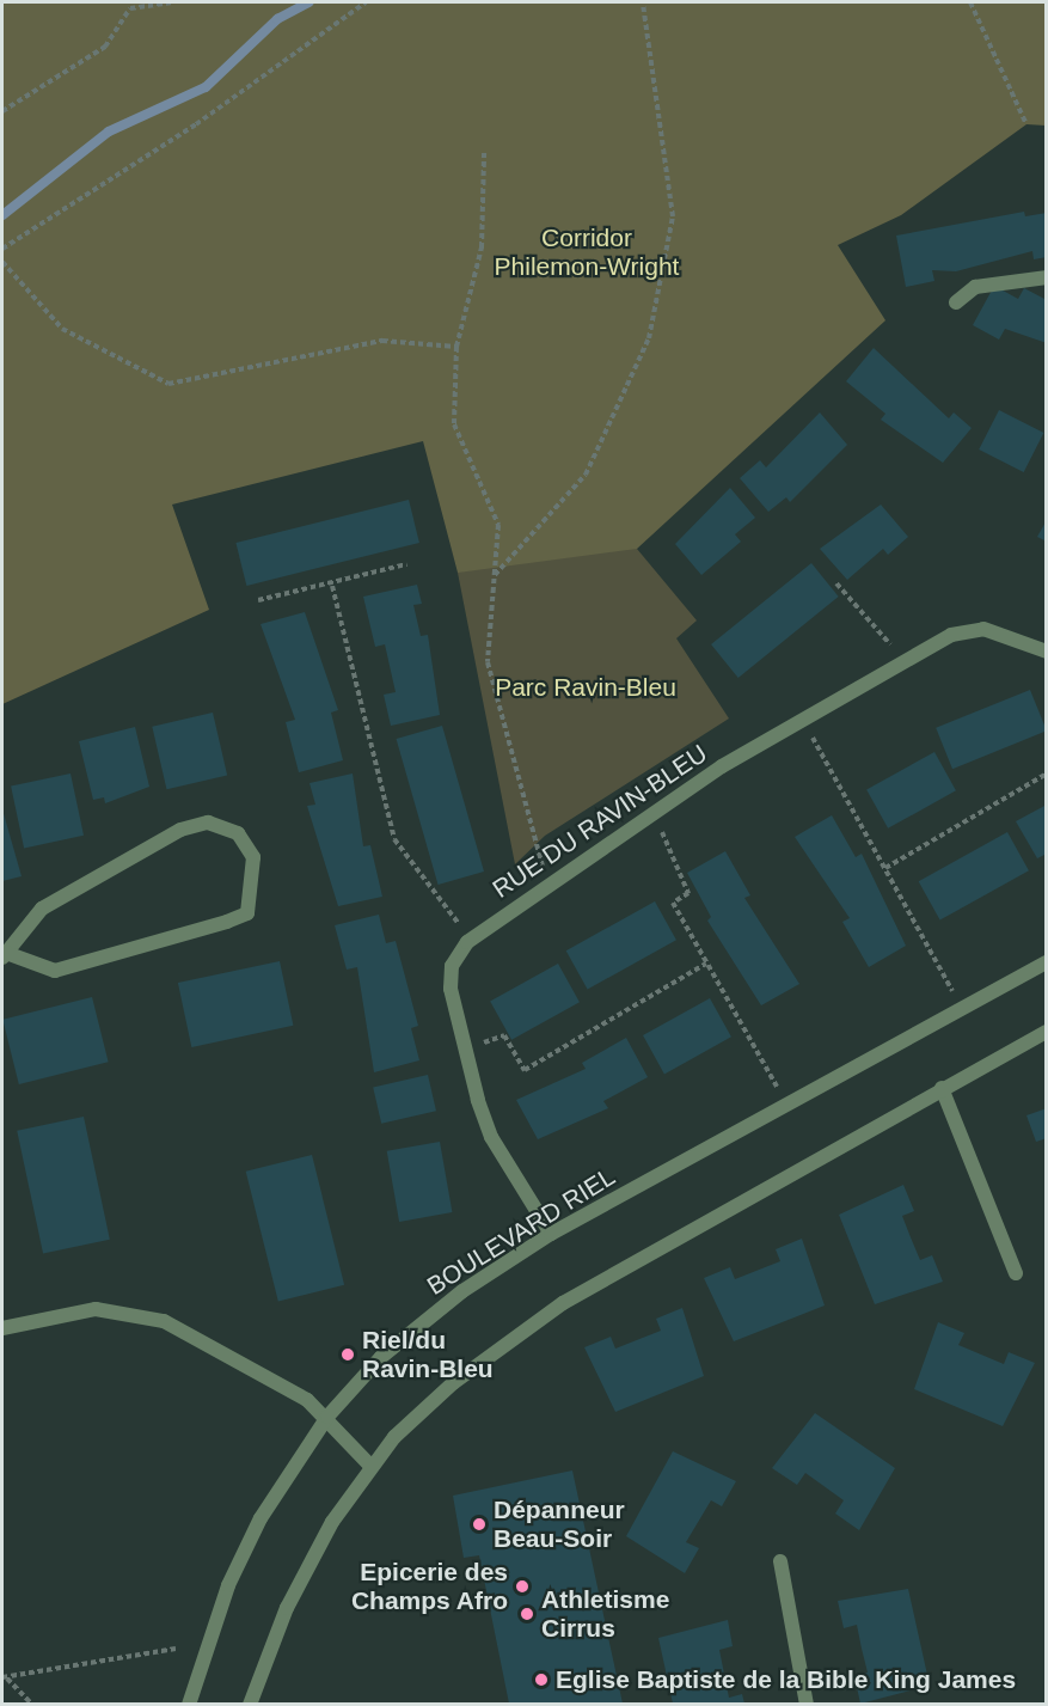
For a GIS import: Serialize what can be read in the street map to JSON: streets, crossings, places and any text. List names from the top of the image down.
{
  "streets": {
    "street": ["RUE DU RAVIN-BLEU", "BOULEVARD RIEL"]
  },
  "crossings": [
    ["RUE DU RAVIN-BLEU", "BOULEVARD RIEL"]
  ],
  "parks": ["Corridor Philemon-Wright", "Parc Ravin-Bleu"],
  "places": [
    "Riel/du Ravin-Bleu",
    "Dépanneur Beau-Soir",
    "Epicerie des Champs Afro",
    "Athletisme Cirrus",
    "Eglise Baptiste de la Bible King James"
  ]
}
